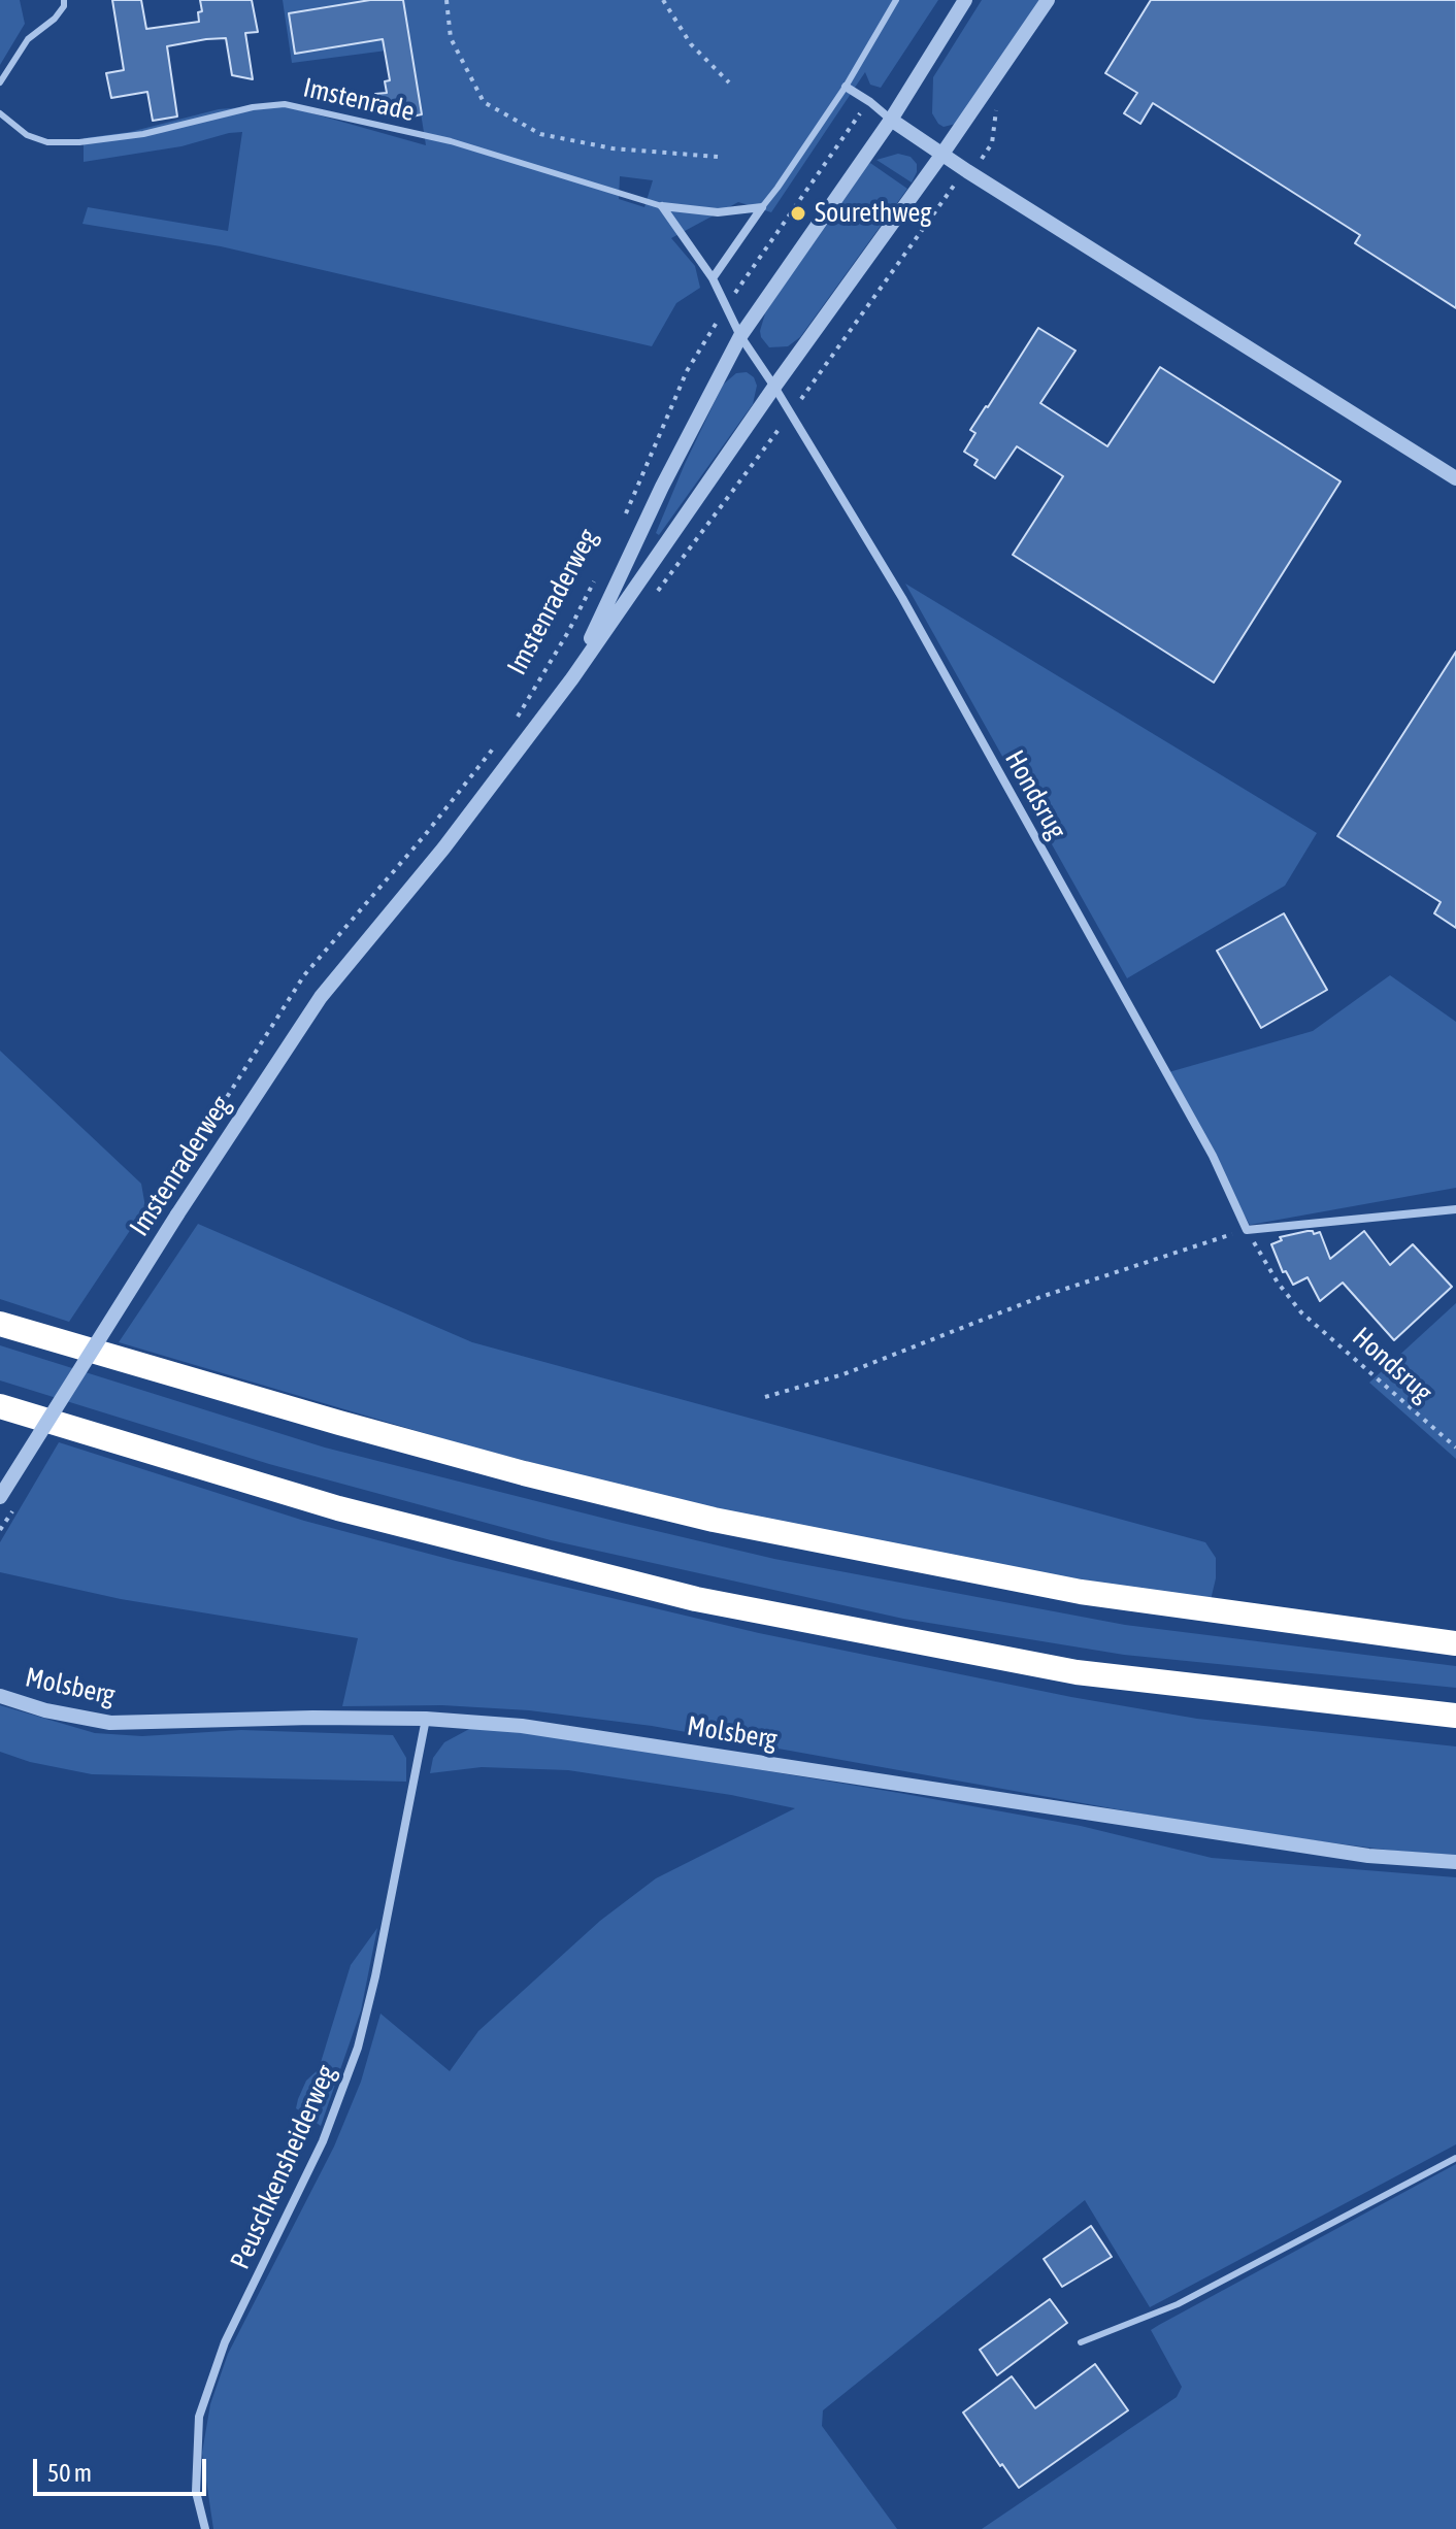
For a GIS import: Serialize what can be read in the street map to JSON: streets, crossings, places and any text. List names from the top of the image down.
{
  "streets": {
    "street": [
      "Imstenrade",
      "Imstenraderweg",
      "Hondsrug",
      "Molsberg",
      "Peuschkensheiderweg"
    ]
  },
  "crossings": [
    ["Imstenraderweg", "Hondsrug"],
    ["Molsberg", "Peuschkensheiderweg"]
  ],
  "places": ["Sourethweg"],
  "scale_bar": "50 m"
}
